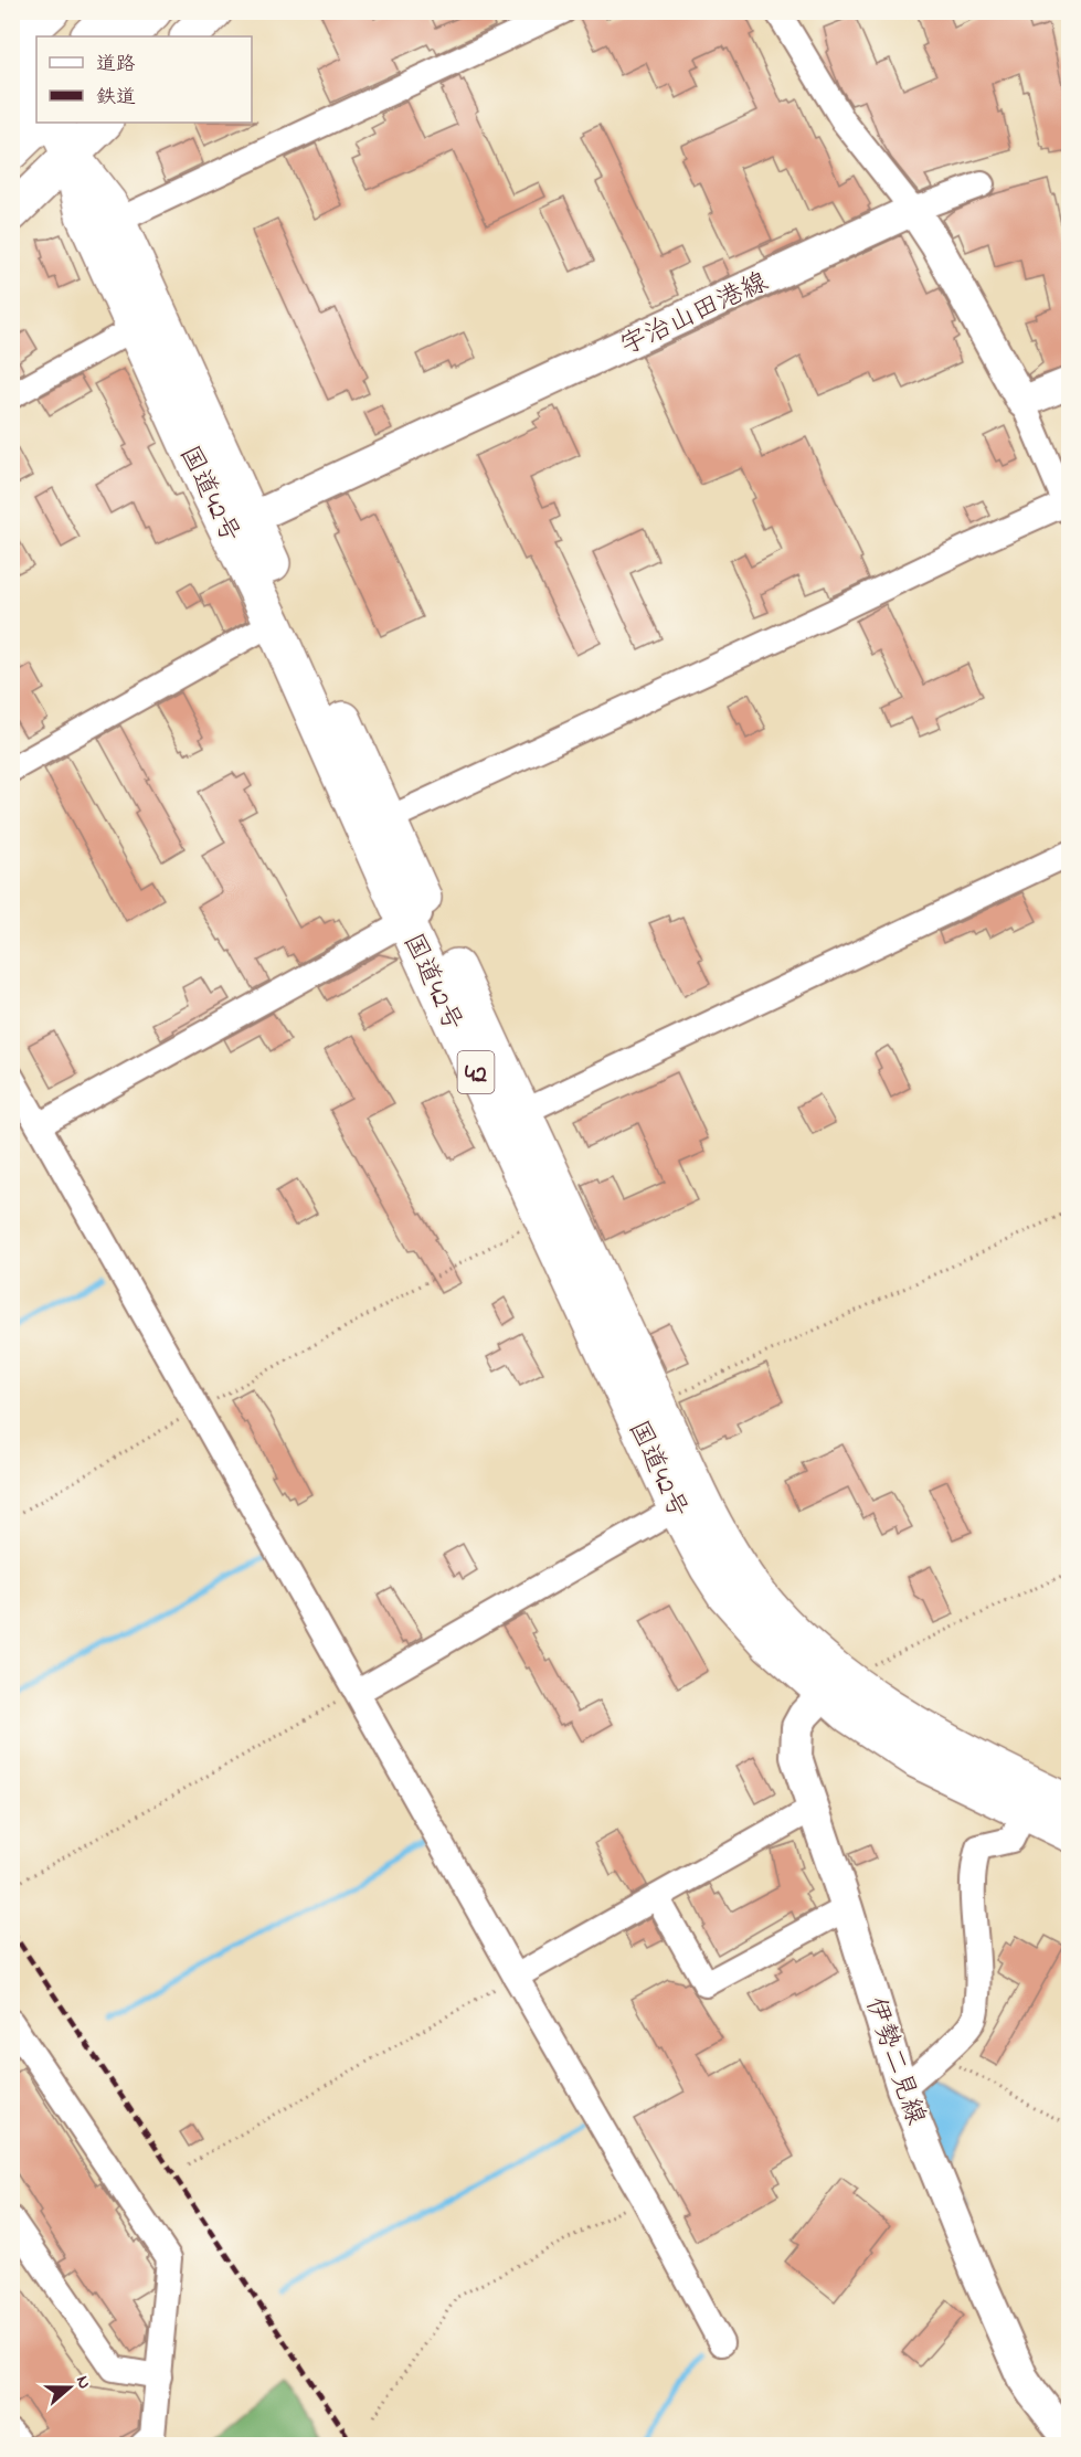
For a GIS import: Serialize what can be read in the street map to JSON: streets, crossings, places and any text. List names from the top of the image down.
{
  "streets": {
    "highway": ["国道42号", "42"],
    "main road": ["宇治山田港線", "伊勢二見線"]
  },
  "crossings": [
    ["宇治山田港線", "国道42号"],
    ["国道42号", "伊勢二見線"]
  ],
  "legend": ["道路", "鉄道"],
  "north": "right"
}
